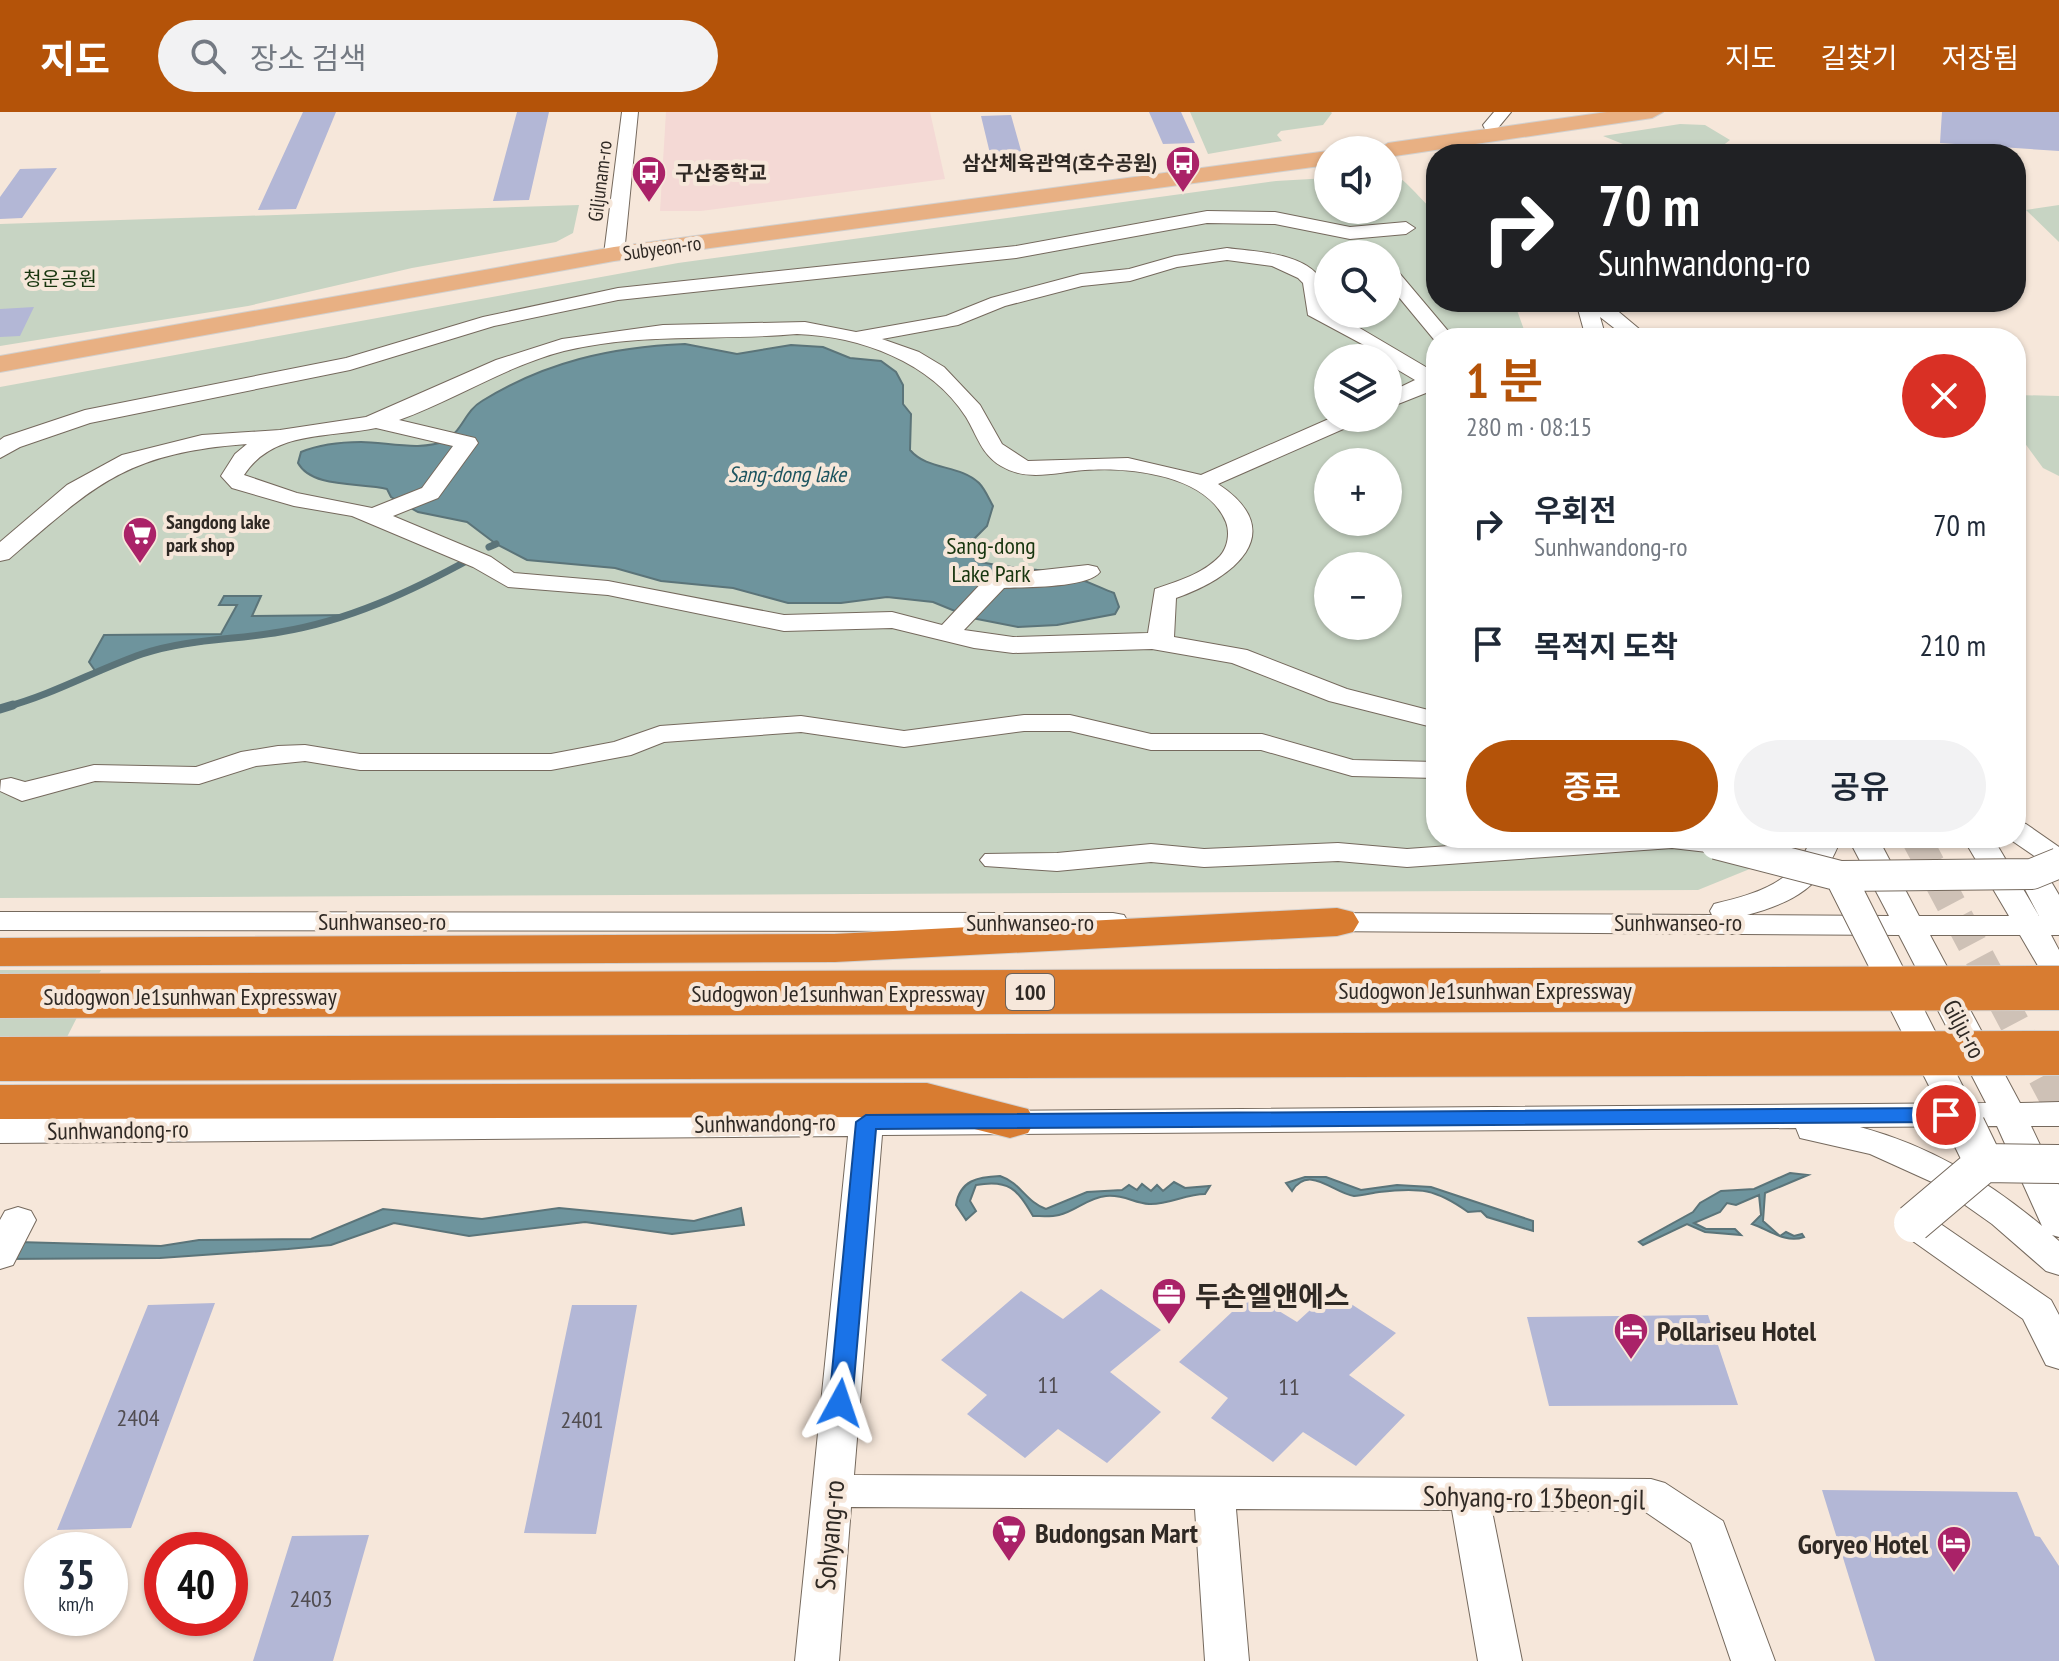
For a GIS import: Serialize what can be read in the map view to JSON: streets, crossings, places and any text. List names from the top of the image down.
{
  "streets": {
    "highway": ["Sudogwon Je1sunhwan Expressway", "100"],
    "main road": ["Subyeon-ro"],
    "street": [
      "Giljunam-ro",
      "Sunhwanseo-ro",
      "Gilju-ro",
      "Sunhwandong-ro",
      "Sohyang-ro 13beon-gil",
      "Sohyang-ro"
    ]
  },
  "crossings": [
    ["Giljunam-ro", "Subyeon-ro"],
    ["Sunhwanseo-ro", "Gilju-ro"],
    ["Gilju-ro", "Sunhwandong-ro"],
    ["Sunhwandong-ro", "Sohyang-ro"],
    ["Sohyang-ro 13beon-gil", "Sohyang-ro"]
  ],
  "water": ["Sang-dong lake"],
  "parks": ["청운공원", "Sang-dong Lake Park"],
  "places": {
    "bus stop": ["삼산체육관역(호수공원)", "구산중학교"],
    "supermarket": ["Sangdong lake park shop", "Budongsan Mart"],
    "office": ["두손엘앤에스"],
    "hotel": ["Pollariseu Hotel", "Goryeo Hotel"]
  },
  "house_numbers": [
    "11",
    "11",
    "2404",
    "2401",
    "2403"
  ],
  "page": {
    "header": "지도",
    "search": "장소 검색",
    "nav": ["지도", "길찾기", "저장됨"],
    "map_buttons": ["+", "−"],
    "turn": ["70 m", "Sunhwandong-ro"],
    "heading": ["1 분", "280 m · 08:15"],
    "list": [
      {
        "name": "우회전",
        "note": "Sunhwandong-ro",
        "value": "70 m"
      },
      {
        "name": "목적지 도착",
        "value": "210 m"
      }
    ],
    "buttons": ["종료", "공유"],
    "speed": "35 km/h",
    "limit": "40"
  }
}
